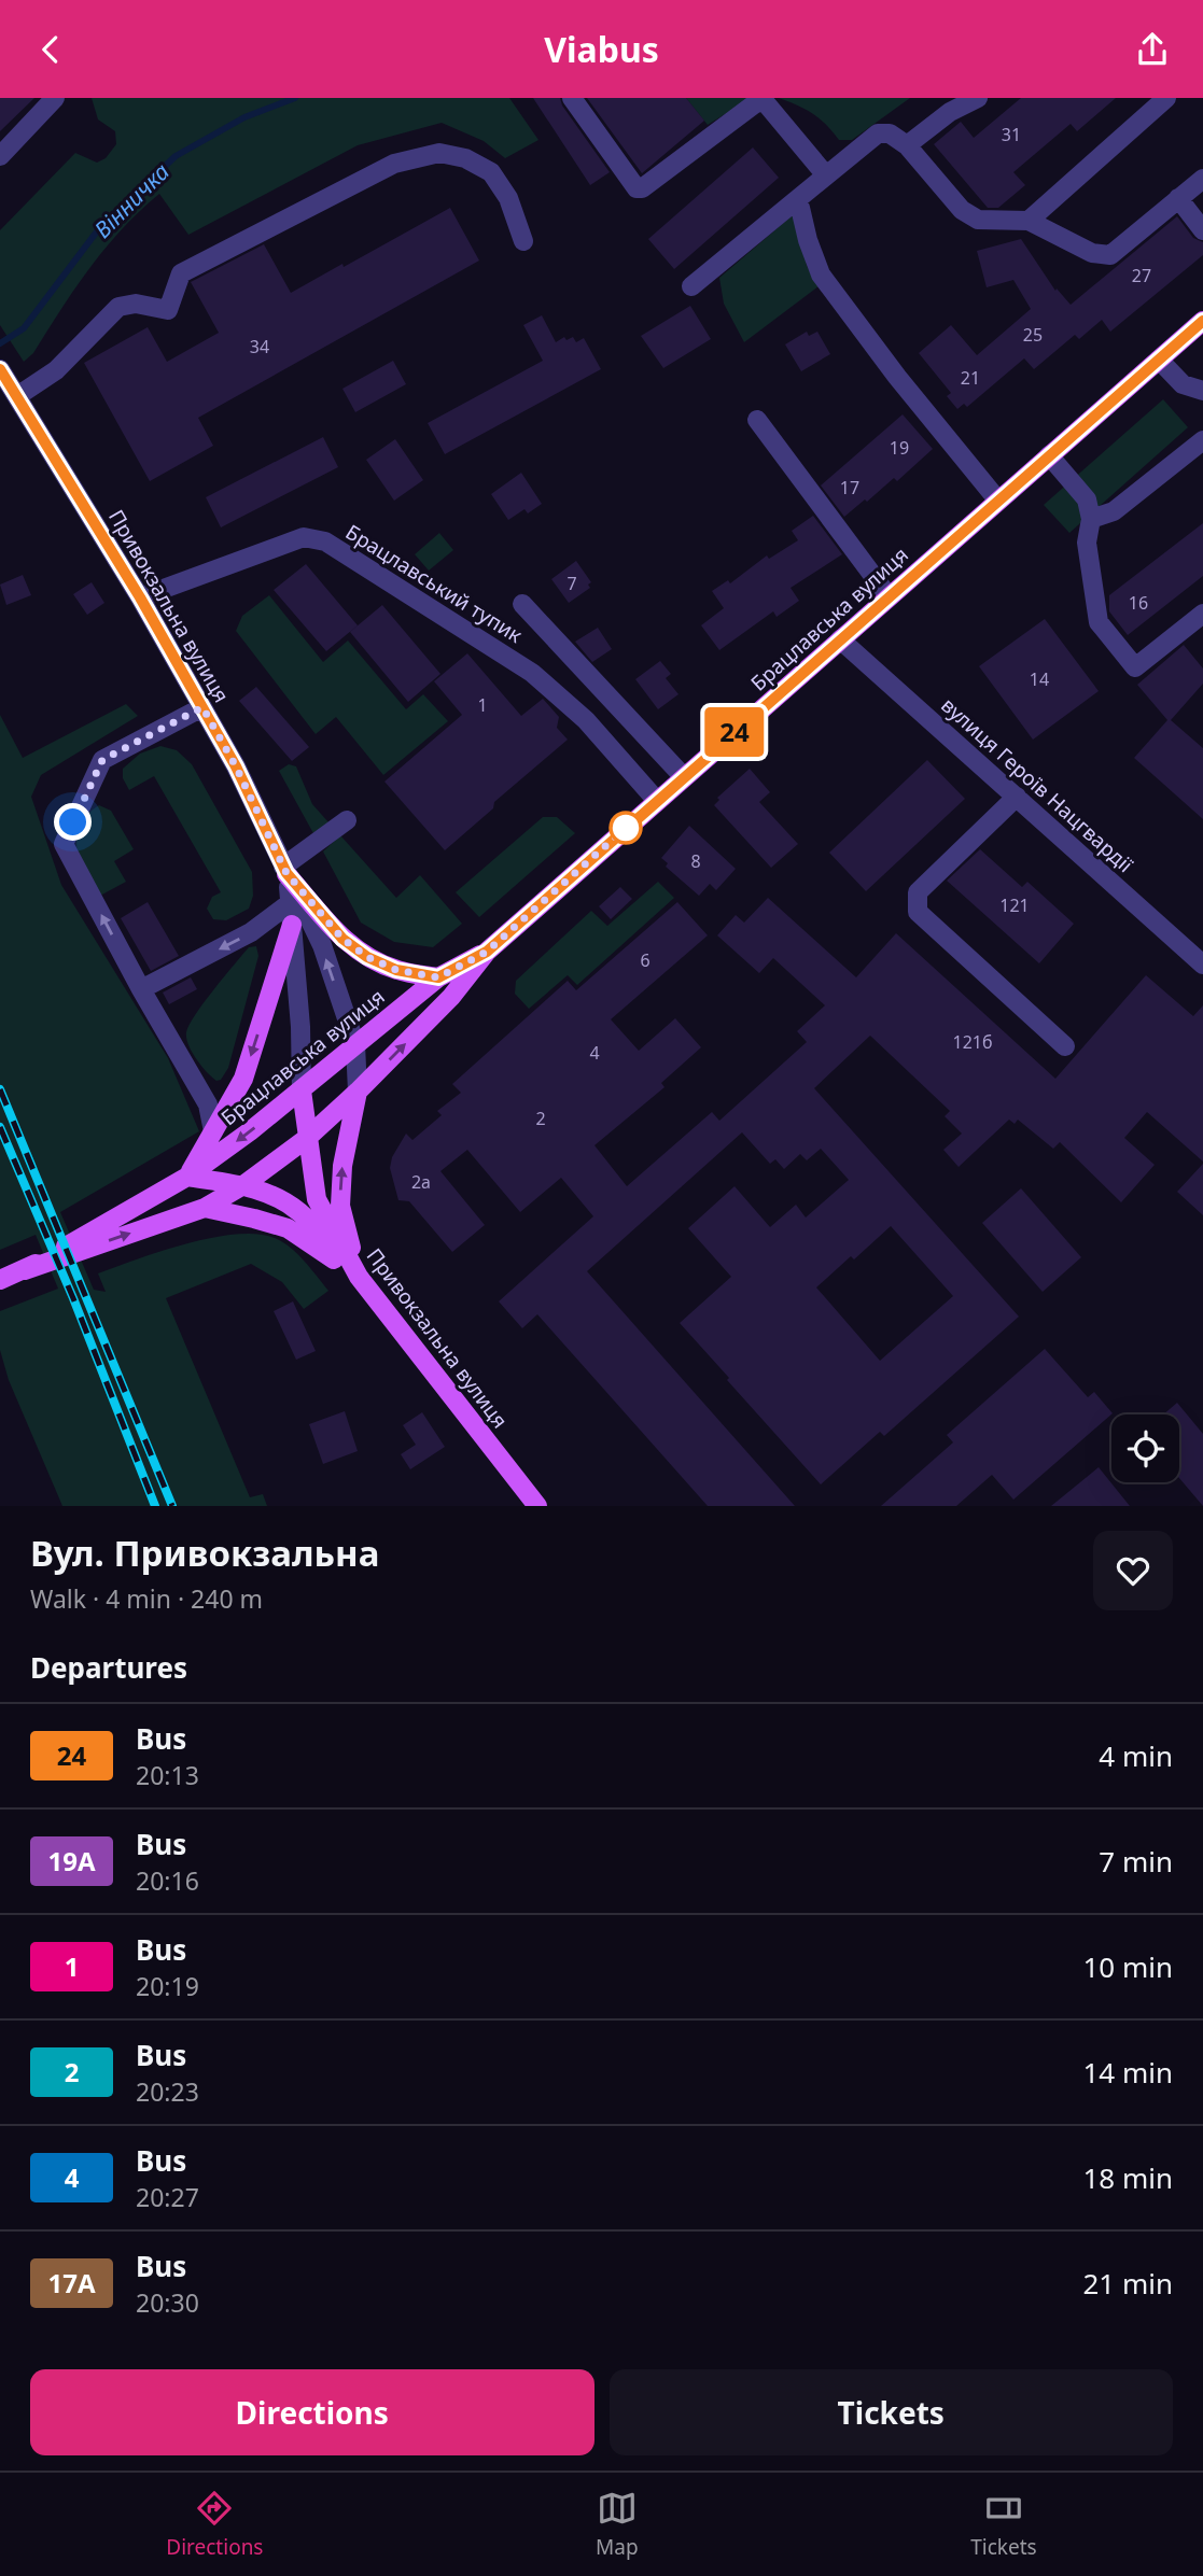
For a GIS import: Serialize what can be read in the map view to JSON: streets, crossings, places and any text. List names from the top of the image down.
{
  "streets": {
    "main road": ["Привокзальна вулиця", "Брацлавська вулиця"],
    "street": ["Брацлавський тупик", "вулиця Героїв Нацгвардії"]
  },
  "crossings": [
    ["Брацлавський тупик", "Привокзальна вулиця"],
    ["Брацлавський тупик", "Брацлавська вулиця"],
    ["Привокзальна вулиця", "Брацлавська вулиця"],
    ["Брацлавська вулиця", "вулиця Героїв Нацгвардії"]
  ],
  "water": ["Вінничка"],
  "lines": ["bus line 24"],
  "house_numbers": [
    "31",
    "27",
    "25",
    "34",
    "21",
    "19",
    "17",
    "7",
    "16",
    "14",
    "1",
    "8",
    "121",
    "6",
    "121б",
    "4",
    "2",
    "2а"
  ],
  "page": {
    "header": "Viabus",
    "on_map": "24",
    "heading": [
      ["Вул. Привокзальна", "Walk · 4 min · 240 m"],
      "Departures"
    ],
    "list": [
      {
        "mark": "24",
        "name": "Bus",
        "note": "20:13",
        "value": "4 min"
      },
      {
        "mark": "19А",
        "name": "Bus",
        "note": "20:16",
        "value": "7 min"
      },
      {
        "mark": "1",
        "name": "Bus",
        "note": "20:19",
        "value": "10 min"
      },
      {
        "mark": "2",
        "name": "Bus",
        "note": "20:23",
        "value": "14 min"
      },
      {
        "mark": "4",
        "name": "Bus",
        "note": "20:27",
        "value": "18 min"
      },
      {
        "mark": "17А",
        "name": "Bus",
        "note": "20:30",
        "value": "21 min"
      }
    ],
    "buttons": ["Directions", "Tickets"],
    "tabs": ["Directions", "Map", "Tickets"]
  }
}
